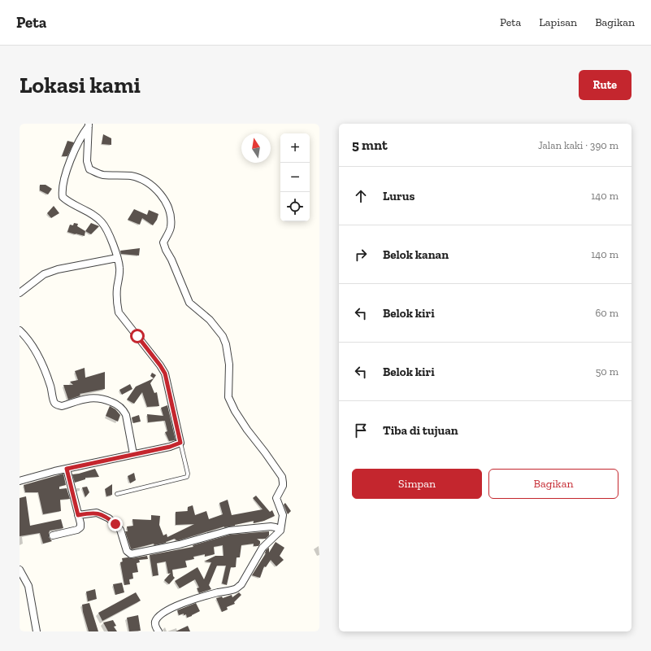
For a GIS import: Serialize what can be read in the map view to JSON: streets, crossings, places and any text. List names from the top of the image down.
{
  "north": "top",
  "page": {
    "header": "Peta",
    "nav": ["Peta", "Lapisan", "Bagikan"],
    "buttons": [
      "Rute",
      ["Simpan", "Bagikan"]
    ],
    "title": "Lokasi kami",
    "heading": ["5 mnt", "Jalan kaki · 390 m"],
    "map_buttons": ["+", "−"],
    "list": [
      ["Lurus", "140 m"],
      ["Belok kanan", "140 m"],
      ["Belok kiri", "60 m"],
      ["Belok kiri", "50 m"],
      "Tiba di tujuan"
    ]
  }
}
